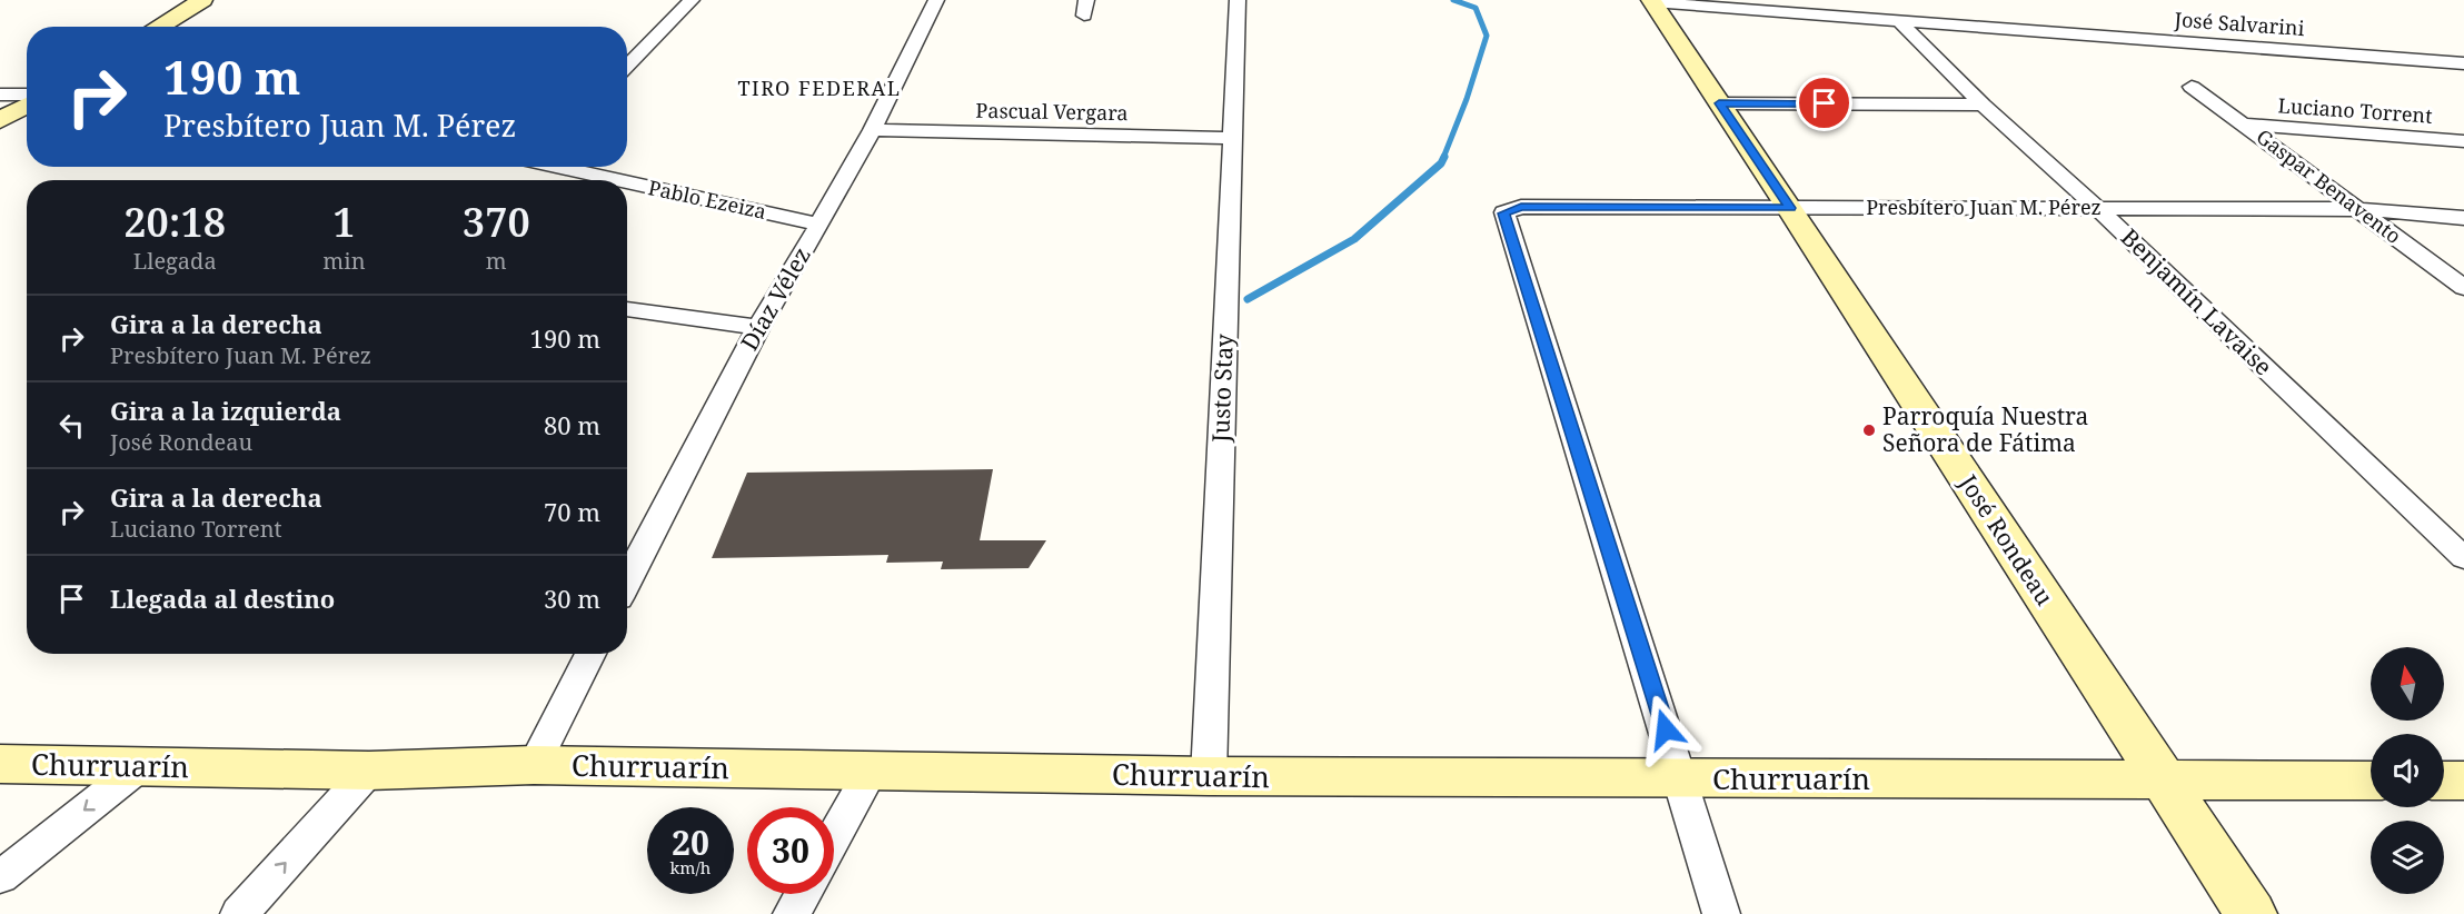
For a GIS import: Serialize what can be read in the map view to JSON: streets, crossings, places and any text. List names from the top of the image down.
{
  "streets": {
    "street": [
      "José Salvarini",
      "Luciano Torrent",
      "Pascual Vergara",
      "Gaspar Benavento",
      "Pablo Ezeiza",
      "Presbítero Juan M. Pérez",
      "Díaz Vélez",
      "Benjamín Lavaise",
      "Justo Stay",
      "José Rondeau",
      "Churruarín"
    ]
  },
  "crossings": [
    ["José Salvarini", "Benjamín Lavaise"],
    ["José Salvarini", "José Rondeau"],
    ["Luciano Torrent", "Gaspar Benavento"],
    ["Pascual Vergara", "Díaz Vélez"],
    ["Pascual Vergara", "Justo Stay"],
    ["Gaspar Benavento", "Presbítero Juan M. Pérez"],
    ["Pablo Ezeiza", "Díaz Vélez"],
    ["Presbítero Juan M. Pérez", "Benjamín Lavaise"],
    ["Presbítero Juan M. Pérez", "José Rondeau"],
    ["Presbítero Juan M. Pérez", "Churruarín"],
    ["Justo Stay", "Churruarín"],
    ["José Rondeau", "Churruarín"]
  ],
  "districts": ["TIRO FEDERAL"],
  "places": ["Parroquía Nuestra Señora de Fátima"],
  "north": "top",
  "page": {
    "turn": ["190 m", "Presbítero Juan M. Pérez"],
    "eta": [
      "20:18",
      "Llegada",
      "1",
      "min",
      "370",
      "m"
    ],
    "list": [
      {
        "name": "Gira a la derecha",
        "note": "Presbítero Juan M. Pérez",
        "value": "190 m"
      },
      {
        "name": "Gira a la izquierda",
        "note": "José Rondeau",
        "value": "80 m"
      },
      {
        "name": "Gira a la derecha",
        "note": "Luciano Torrent",
        "value": "70 m"
      },
      {
        "name": "Llegada al destino",
        "value": "30 m"
      }
    ],
    "speed": "20 km/h",
    "limit": "30"
  }
}
